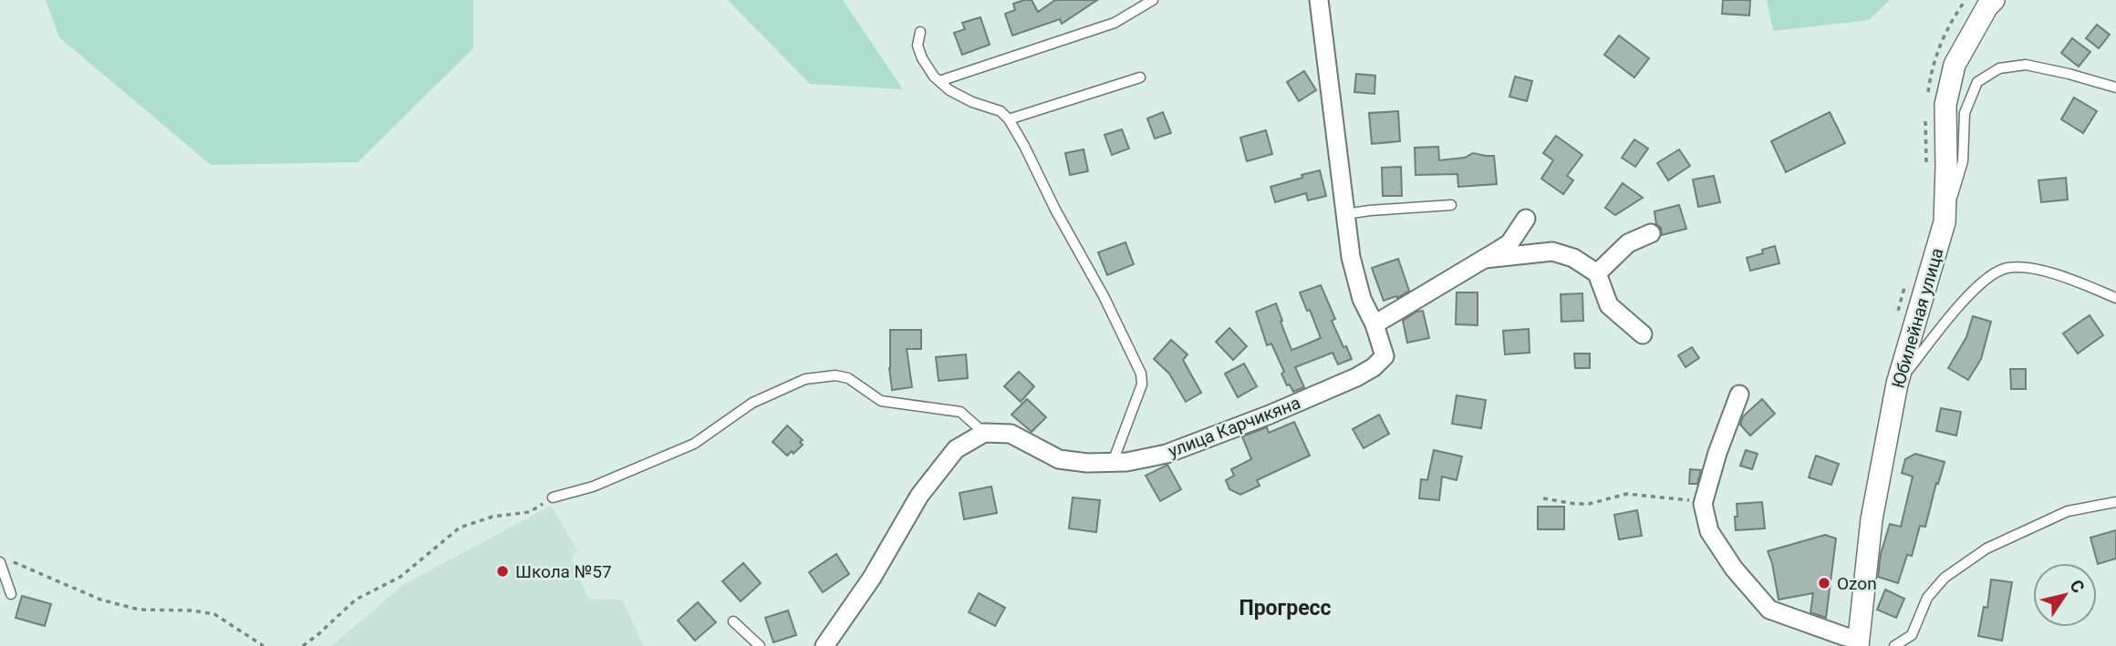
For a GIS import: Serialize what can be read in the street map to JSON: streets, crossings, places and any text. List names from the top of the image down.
{
  "streets": {
    "street": ["Юбилейная улица", "улица Карчикяна"]
  },
  "districts": ["Прогресс"],
  "places": ["Школа №57", "Ozon"],
  "north": "top right"
}
